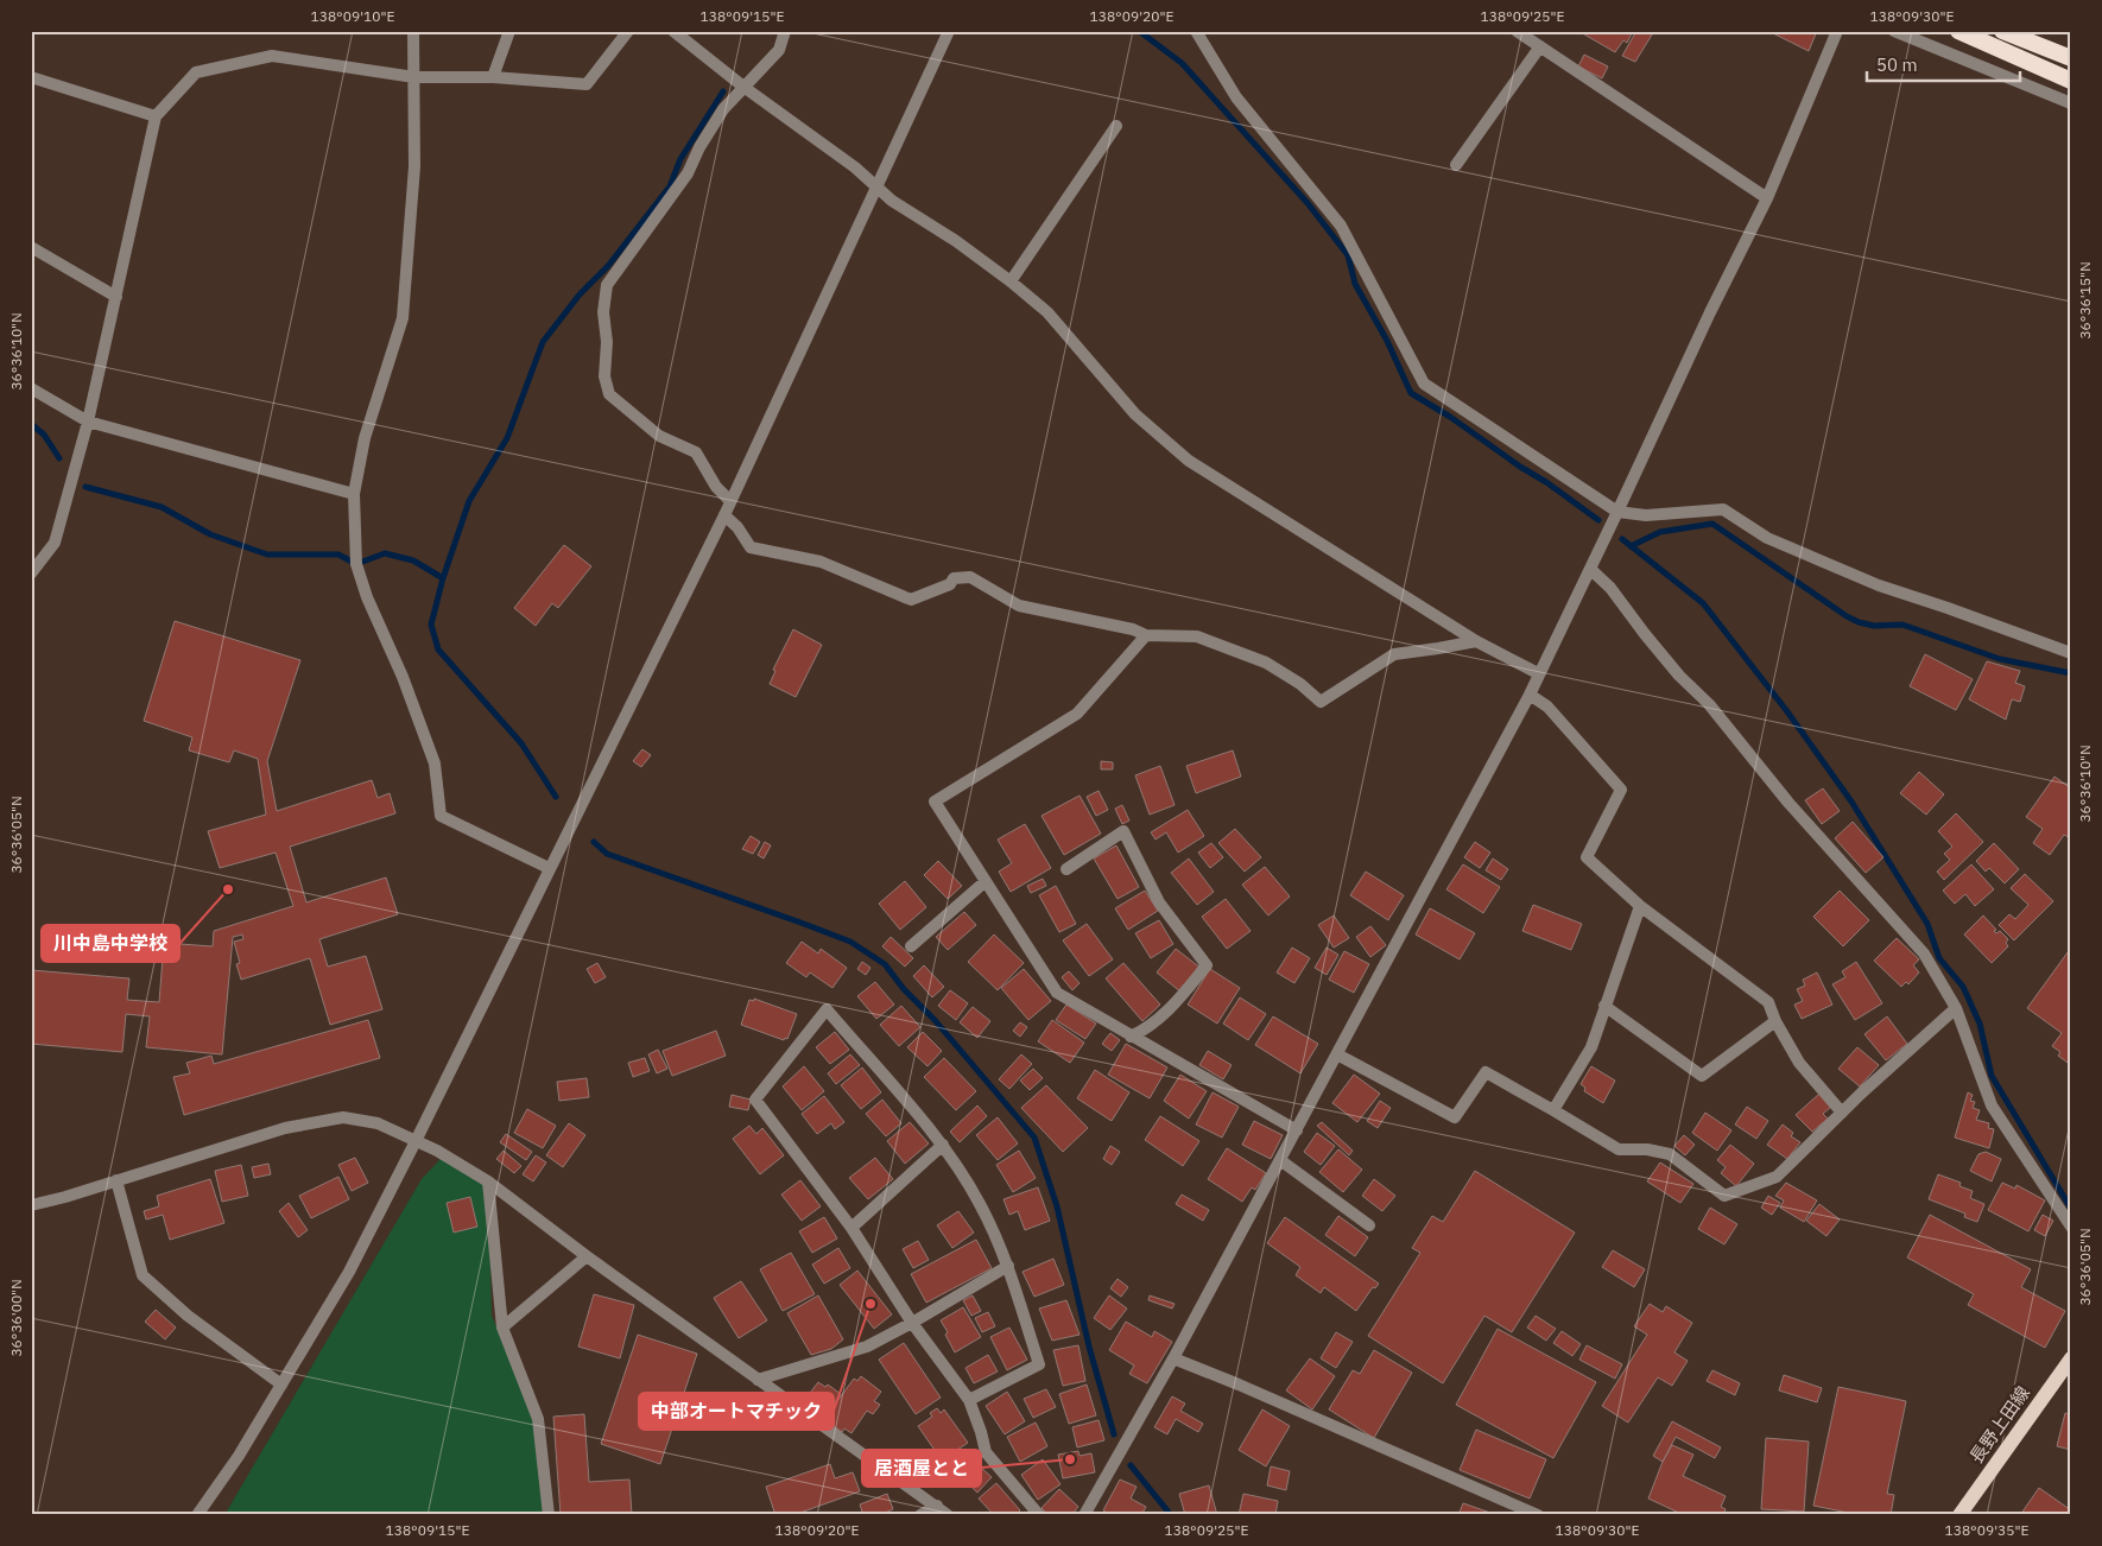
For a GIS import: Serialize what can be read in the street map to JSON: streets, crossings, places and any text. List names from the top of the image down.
{
  "streets": {
    "main road": ["長野上田線"]
  },
  "places": ["川中島中学校", "中部オートマチック", "居酒屋とと"],
  "scale_bar": "50 m",
  "coordinates": [
    "138°09'10\"E",
    "138°09'15\"E",
    "138°09'20\"E",
    "138°09'25\"E",
    "138°09'30\"E",
    "36°36'15\"N",
    "36°36'10\"N",
    "36°36'05\"N",
    "36°36'00\"N",
    "138°09'35\"E"
  ]
}
